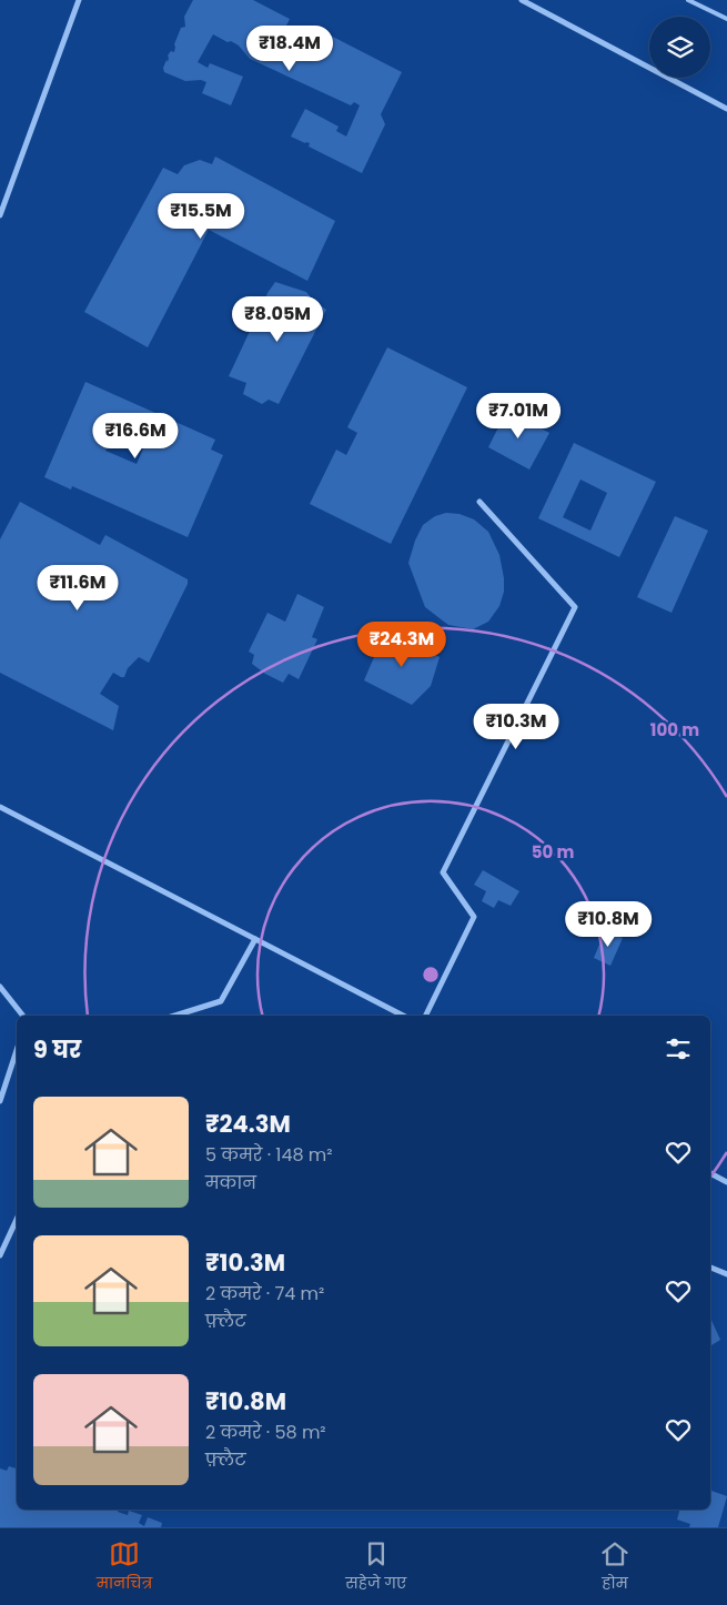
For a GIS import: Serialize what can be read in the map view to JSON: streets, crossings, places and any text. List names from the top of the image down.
{
  "page": {
    "price": [
      "₹18.4M",
      "₹15.5M",
      "₹8.05M",
      "₹7.01M",
      "₹16.6M",
      "₹11.6M",
      "₹24.3M",
      "₹10.3M",
      "₹10.8M"
    ],
    "heading": "9 घर",
    "list": [
      {
        "name": "₹24.3M",
        "note": "5 कमरे · 148 m² · मकान"
      },
      {
        "name": "₹10.3M",
        "note": "2 कमरे · 74 m² · फ़्लैट"
      },
      {
        "name": "₹10.8M",
        "note": "2 कमरे · 58 m² · फ़्लैट"
      }
    ],
    "tabs": ["मानचित्र", "सहेजे गए", "होम"]
  },
  "rings": ["100 m", "50 m"]
}
